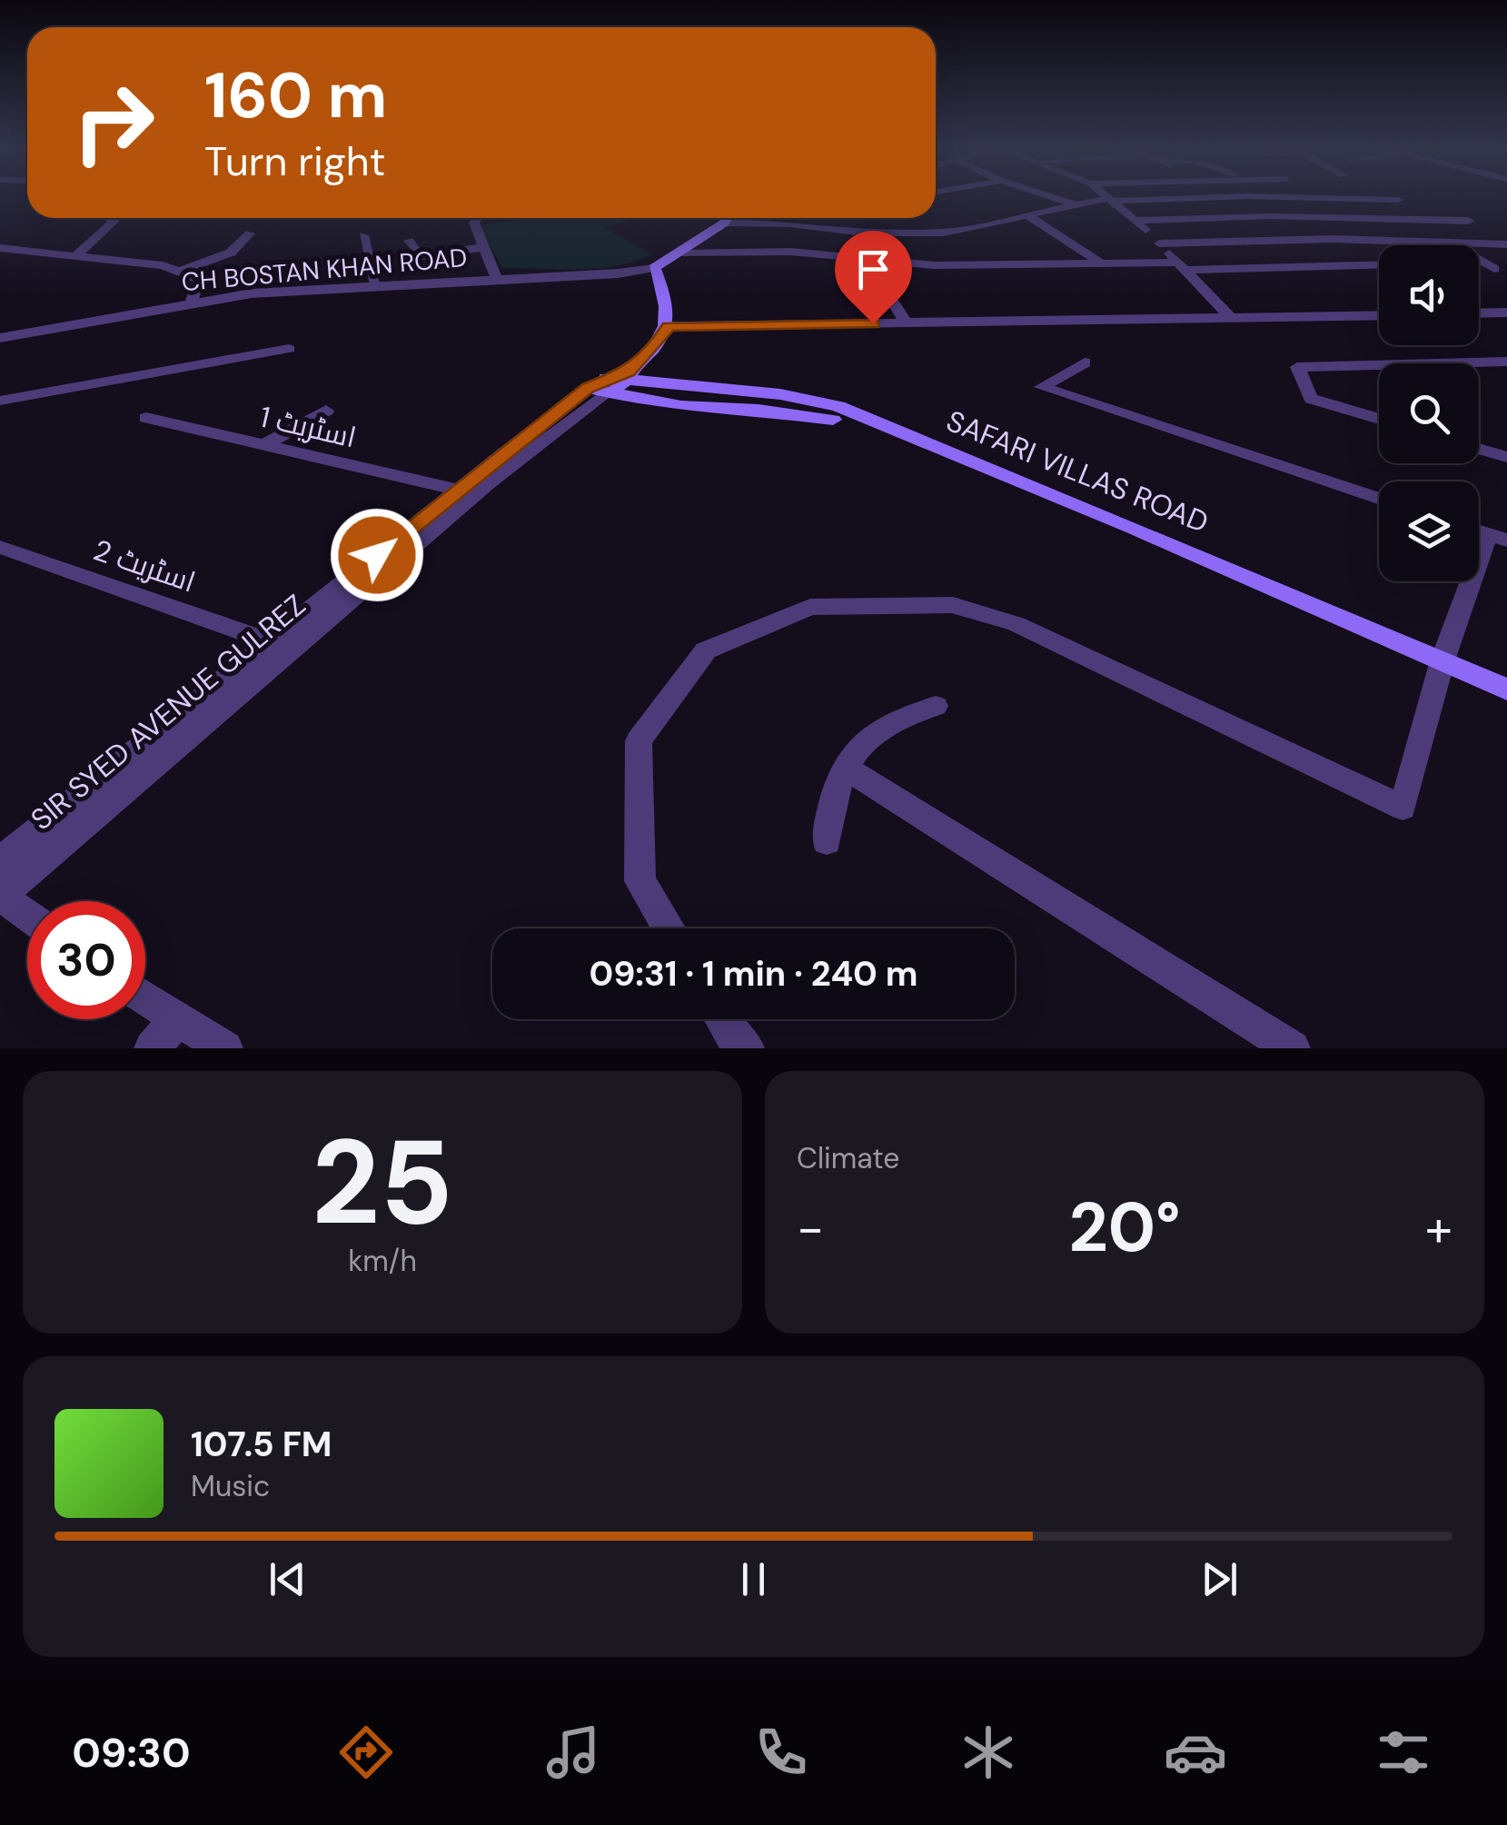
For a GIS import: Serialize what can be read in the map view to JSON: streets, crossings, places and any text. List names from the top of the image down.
{
  "streets": {
    "main road": ["SAFARI VILLAS ROAD", "SIR SYED AVENUE GULREZ"],
    "street": ["CH BOSTAN KHAN ROAD", "اسٹریٹ 1", "اسٹریٹ 2"]
  },
  "crossings": [
    ["اسٹریٹ 1", "SIR SYED AVENUE GULREZ"],
    ["SAFARI VILLAS ROAD", "SIR SYED AVENUE GULREZ"],
    ["اسٹریٹ 2", "SIR SYED AVENUE GULREZ"]
  ],
  "page": {
    "turn": ["160 m", "Turn right"],
    "limit": "30",
    "trip": "09:31 · 1 min · 240 m",
    "tile": [
      ["25", "km/h"],
      "Climate"
    ],
    "heat": ["−", "20°", "+"],
    "song": ["107.5 FM", "Music"],
    "tabs": "09:30"
  }
}
